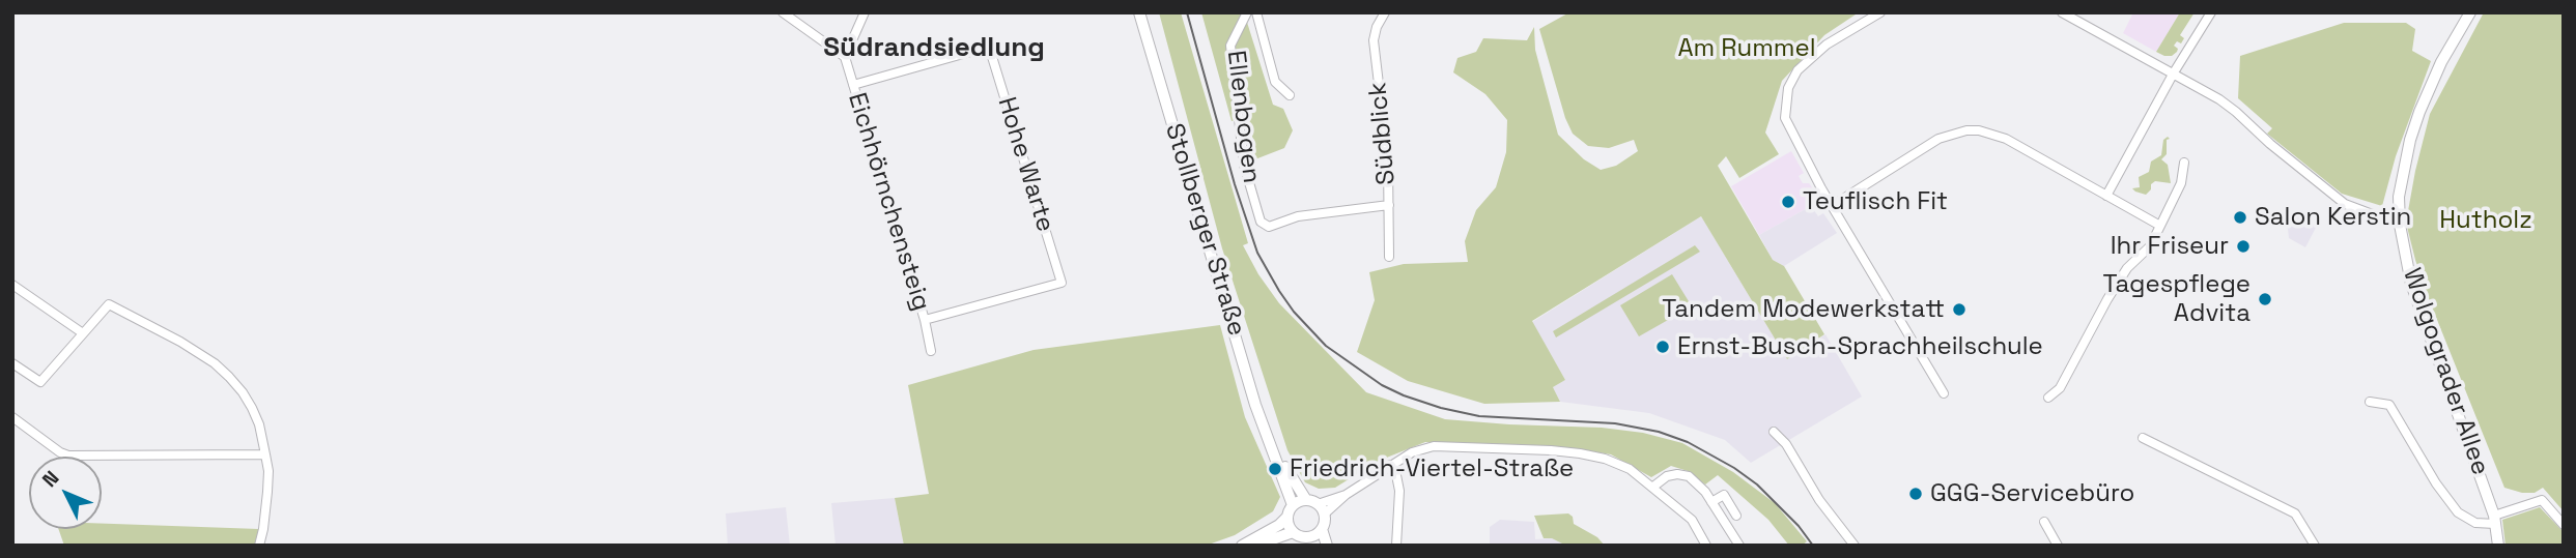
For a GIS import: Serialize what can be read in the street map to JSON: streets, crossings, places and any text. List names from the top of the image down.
{
  "streets": {
    "main road": ["Stollberger Straße", "Wolgograder Allee"],
    "street": [
      "Ellenbogen",
      "Südblick",
      "Hohe Warte",
      "Eichhörnchensteig"
    ]
  },
  "crossings": [
    ["Ellenbogen", "Südblick"],
    ["Hohe Warte", "Eichhörnchensteig"]
  ],
  "districts": ["Südrandsiedlung"],
  "parks": ["Am Rummel", "Hutholz"],
  "places": [
    "Teuflisch Fit",
    "Salon Kerstin",
    "Ihr Friseur",
    "Tagespflege Advita",
    "Tandem Modewerkstatt",
    "Ernst-Busch-Sprachheilschule",
    "Friedrich-Viertel-Straße",
    "GGG-Servicebüro"
  ],
  "north": "top left"
}
